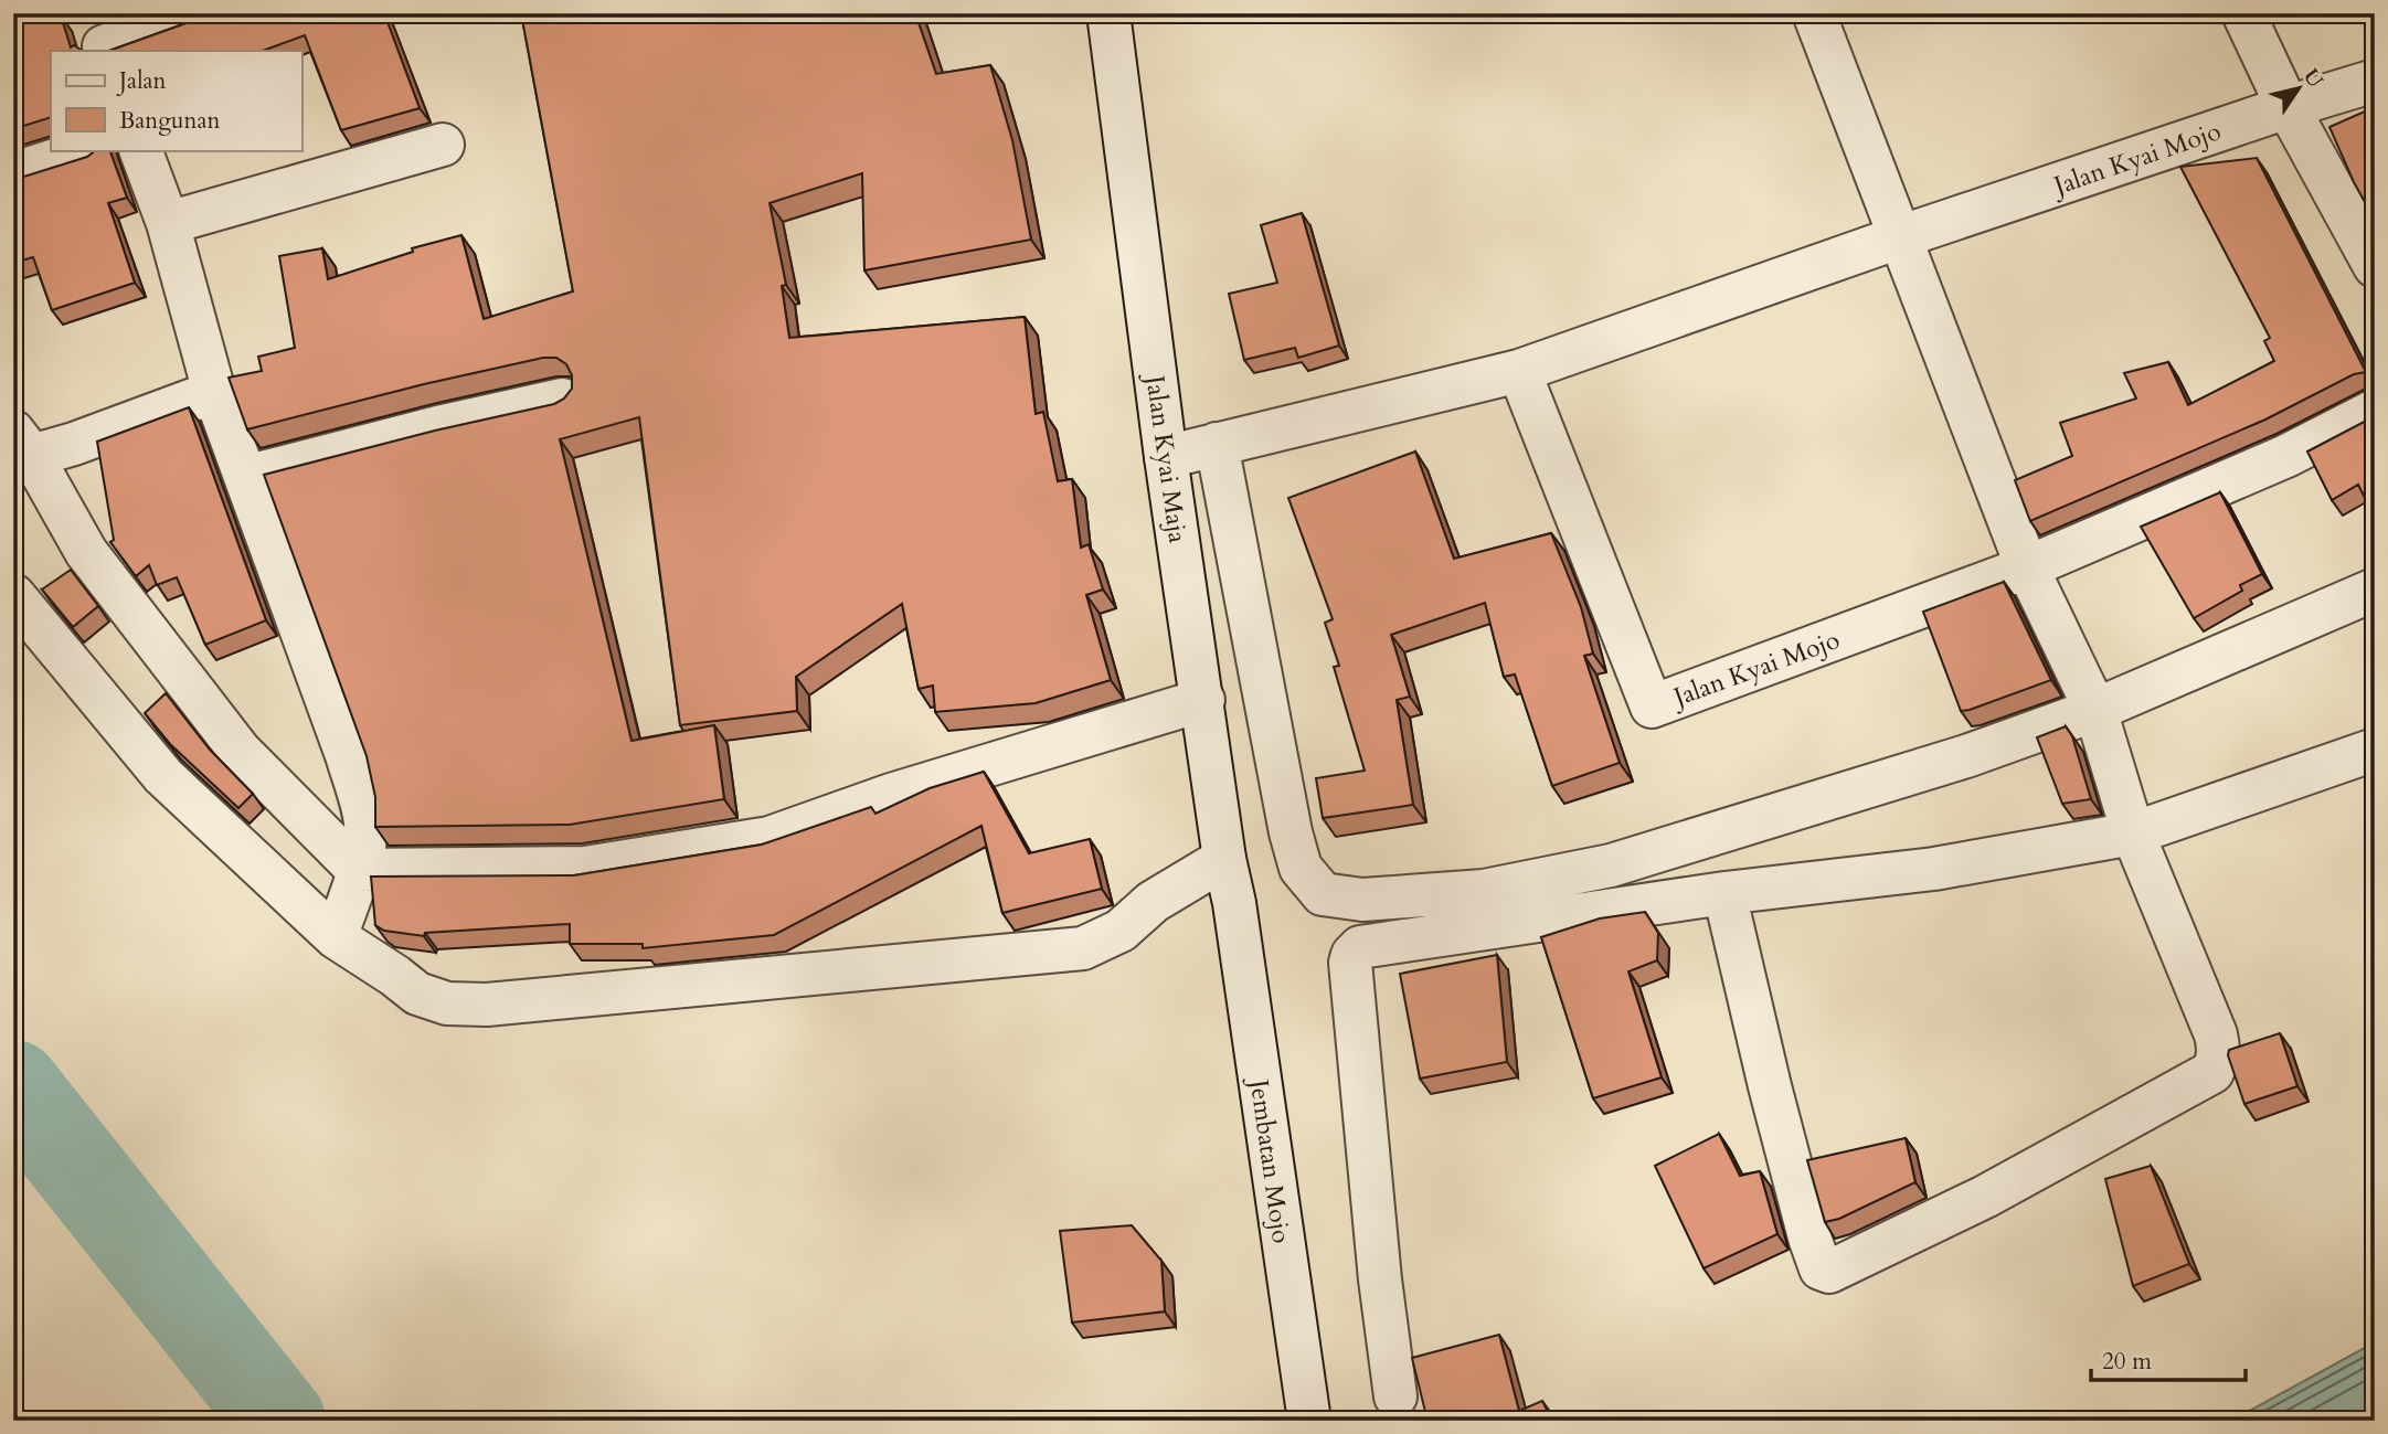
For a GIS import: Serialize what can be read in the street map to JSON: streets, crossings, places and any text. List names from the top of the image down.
{
  "streets": {
    "street": ["Jalan Kyai Mojo", "Jalan Kyai Maja", "Jembatan Mojo"]
  },
  "crossings": [
    ["Jalan Kyai Mojo", "Jalan Kyai Maja"],
    ["Jalan Kyai Maja", "Jembatan Mojo"]
  ],
  "legend": ["Jalan", "Bangunan"],
  "scale_bar": "20 m",
  "north": "top right"
}
